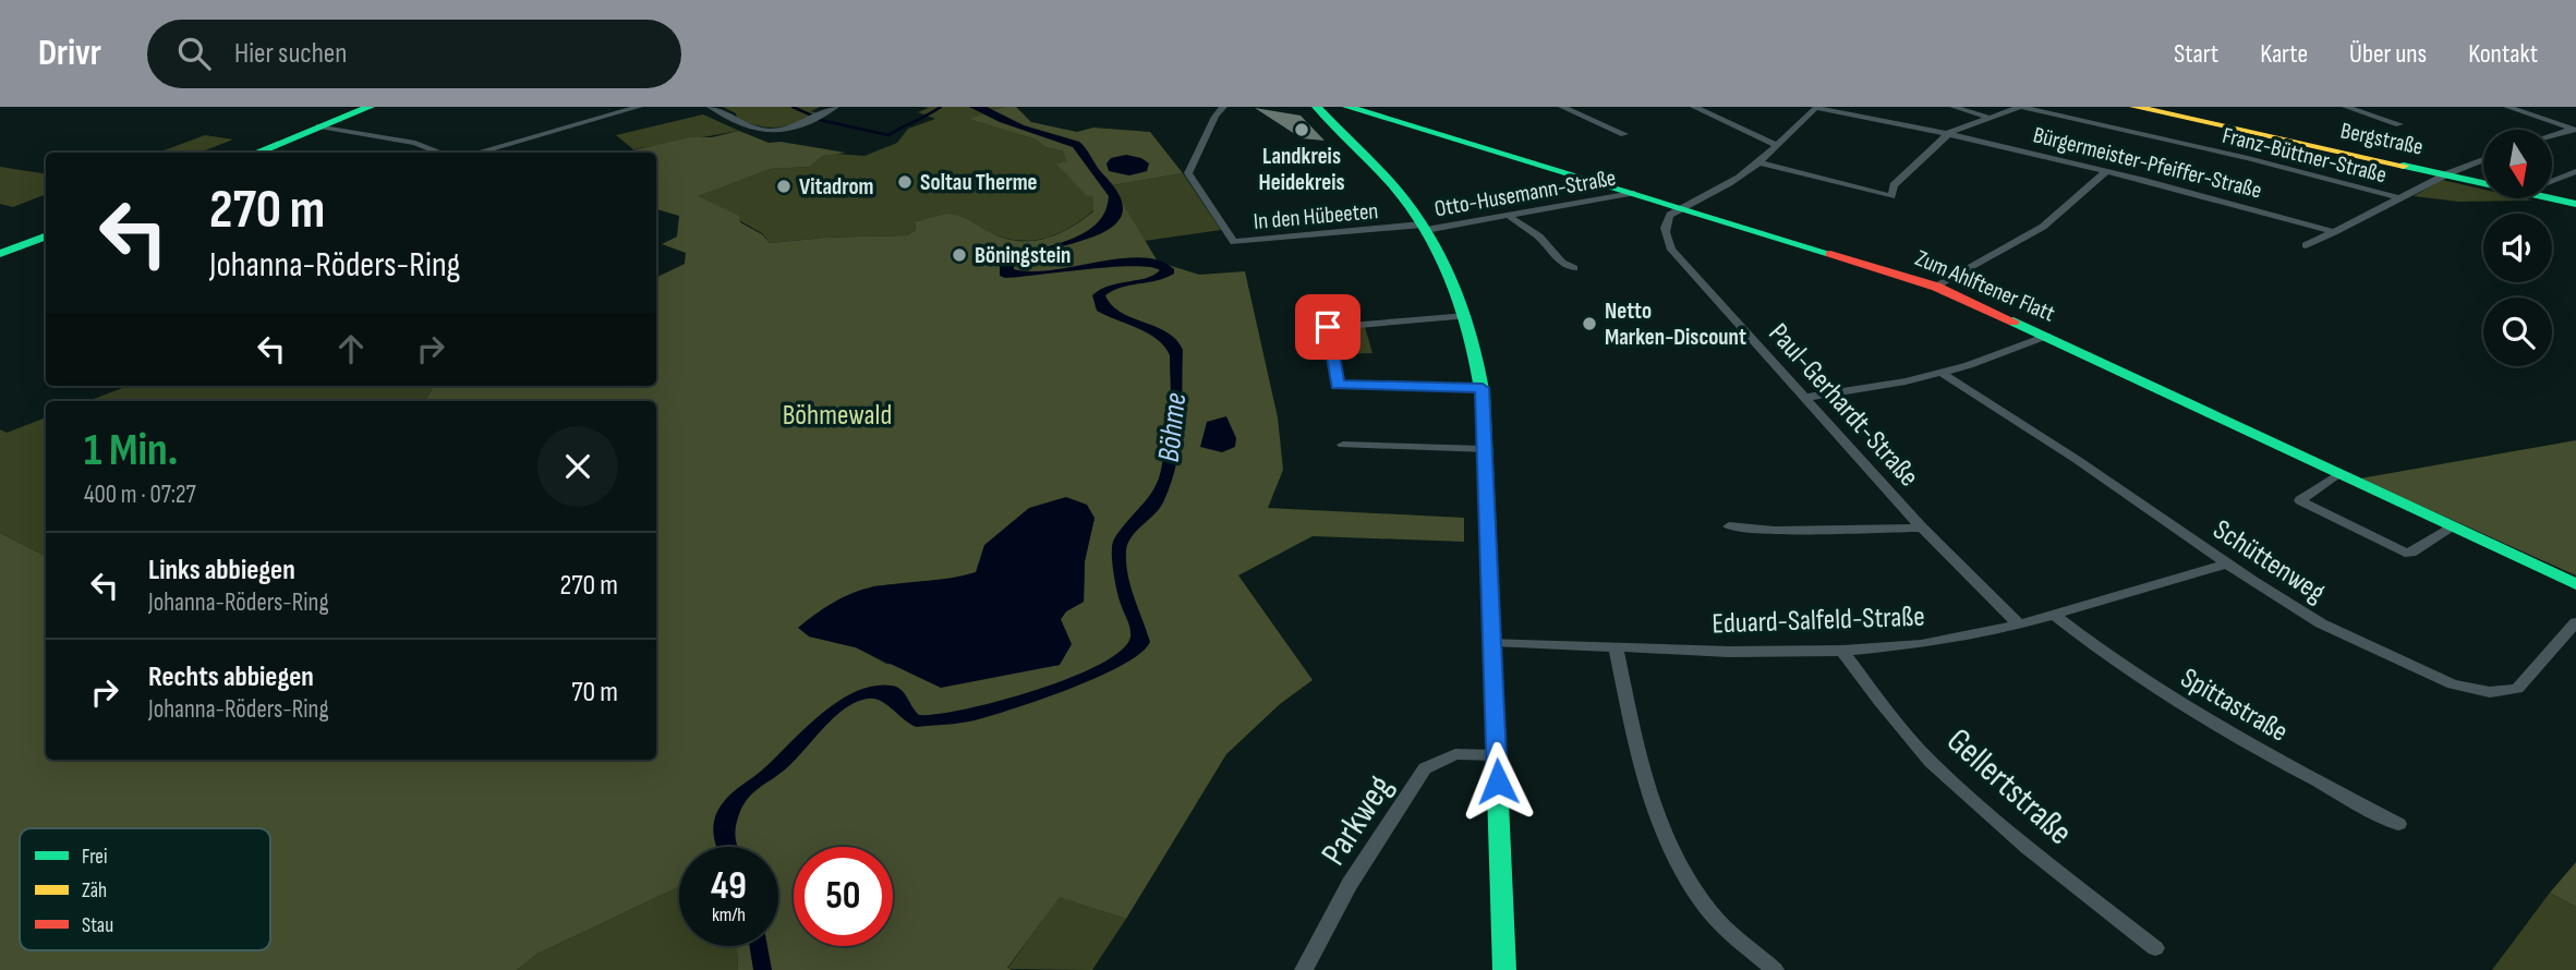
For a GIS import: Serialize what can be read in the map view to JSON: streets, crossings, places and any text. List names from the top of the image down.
{
  "streets": {
    "main road": ["Bergstraße", "Zum Ahlftener Flatt"],
    "street": [
      "Franz-Büttner-Straße",
      "Bürgermeister-Pfeiffer-Straße",
      "Otto-Husemann-Straße",
      "In den Hübeeten",
      "Paul-Gerhardt-Straße",
      "Schüttenweg",
      "Eduard-Salfeld-Straße",
      "Spittastraße",
      "Gellertstraße",
      "Parkweg"
    ]
  },
  "crossings": [
    ["Otto-Husemann-Straße", "In den Hübeeten"],
    ["Otto-Husemann-Straße", "Zum Ahlftener Flatt"],
    ["Zum Ahlftener Flatt", "Paul-Gerhardt-Straße"],
    ["Paul-Gerhardt-Straße", "Eduard-Salfeld-Straße"],
    ["Schüttenweg", "Eduard-Salfeld-Straße"],
    ["Eduard-Salfeld-Straße", "Spittastraße"],
    ["Eduard-Salfeld-Straße", "Gellertstraße"]
  ],
  "water": ["Böhme"],
  "parks": ["Böhmewald"],
  "places": [
    "Landkreis Heidekreis",
    "Soltau Therme",
    "Vitadrom",
    "Böningstein",
    "Netto Marken-Discount"
  ],
  "legend": ["Frei", "Zäh", "Stau"],
  "north": "bottom",
  "page": {
    "header": "Drivr",
    "search": "Hier suchen",
    "nav": [
      "Start",
      "Karte",
      "Über uns",
      "Kontakt"
    ],
    "turn": ["270 m", "Johanna-Röders-Ring"],
    "heading": ["1 Min.", "400 m · 07:27"],
    "list": [
      {
        "name": "Links abbiegen",
        "note": "Johanna-Röders-Ring",
        "value": "270 m"
      },
      {
        "name": "Rechts abbiegen",
        "note": "Johanna-Röders-Ring",
        "value": "70 m"
      }
    ],
    "speed": "49 km/h",
    "limit": "50"
  }
}
